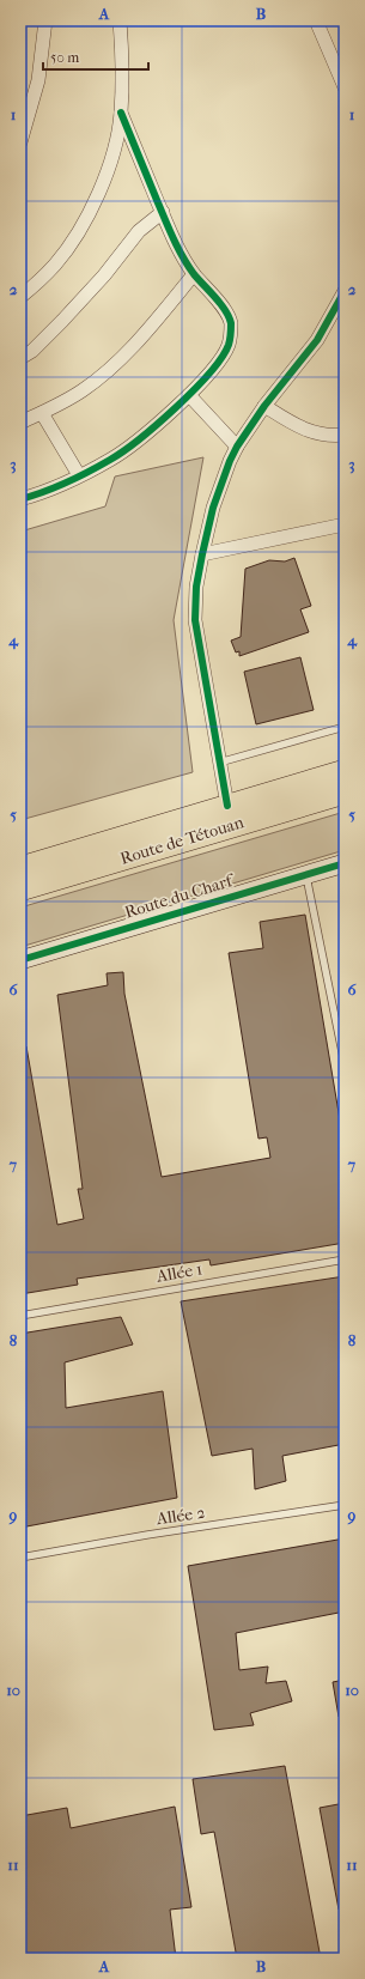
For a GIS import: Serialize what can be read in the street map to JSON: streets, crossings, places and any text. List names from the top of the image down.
{
  "streets": {
    "highway": ["Route de Tétouan"],
    "street": ["Route du Charf"],
    "lane": ["Allée 1", "Allée 2"]
  },
  "scale_bar": "50 m",
  "grid": {
    "columns": ["A", "B"],
    "rows": [
      "1",
      "2",
      "3",
      "4",
      "5",
      "6",
      "7",
      "8",
      "9",
      "10",
      "11"
    ]
  }
}
